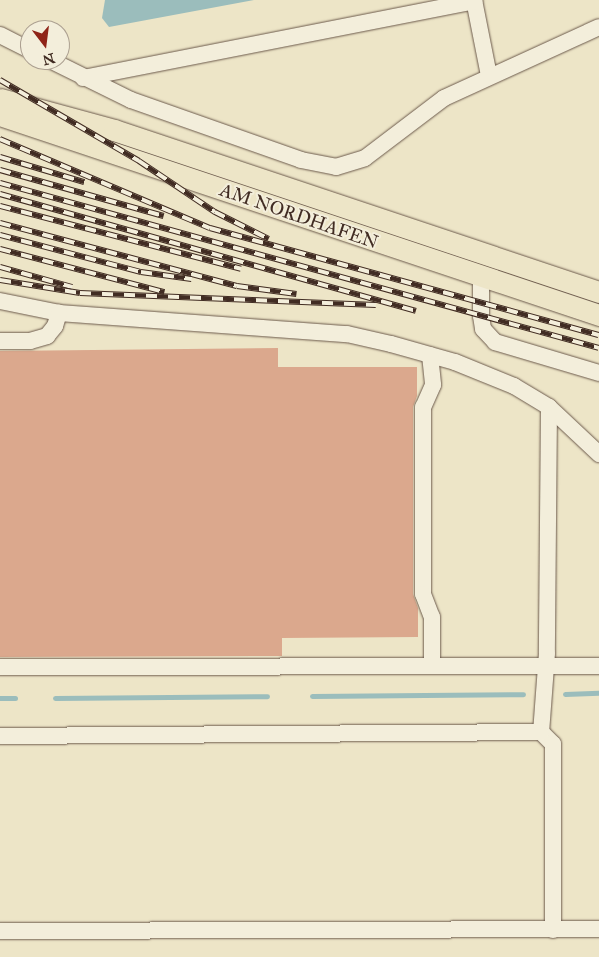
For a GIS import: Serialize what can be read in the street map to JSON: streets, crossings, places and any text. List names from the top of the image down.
{
  "streets": {
    "main road": ["AM NORDHAFEN"]
  },
  "north": "bottom"
}
